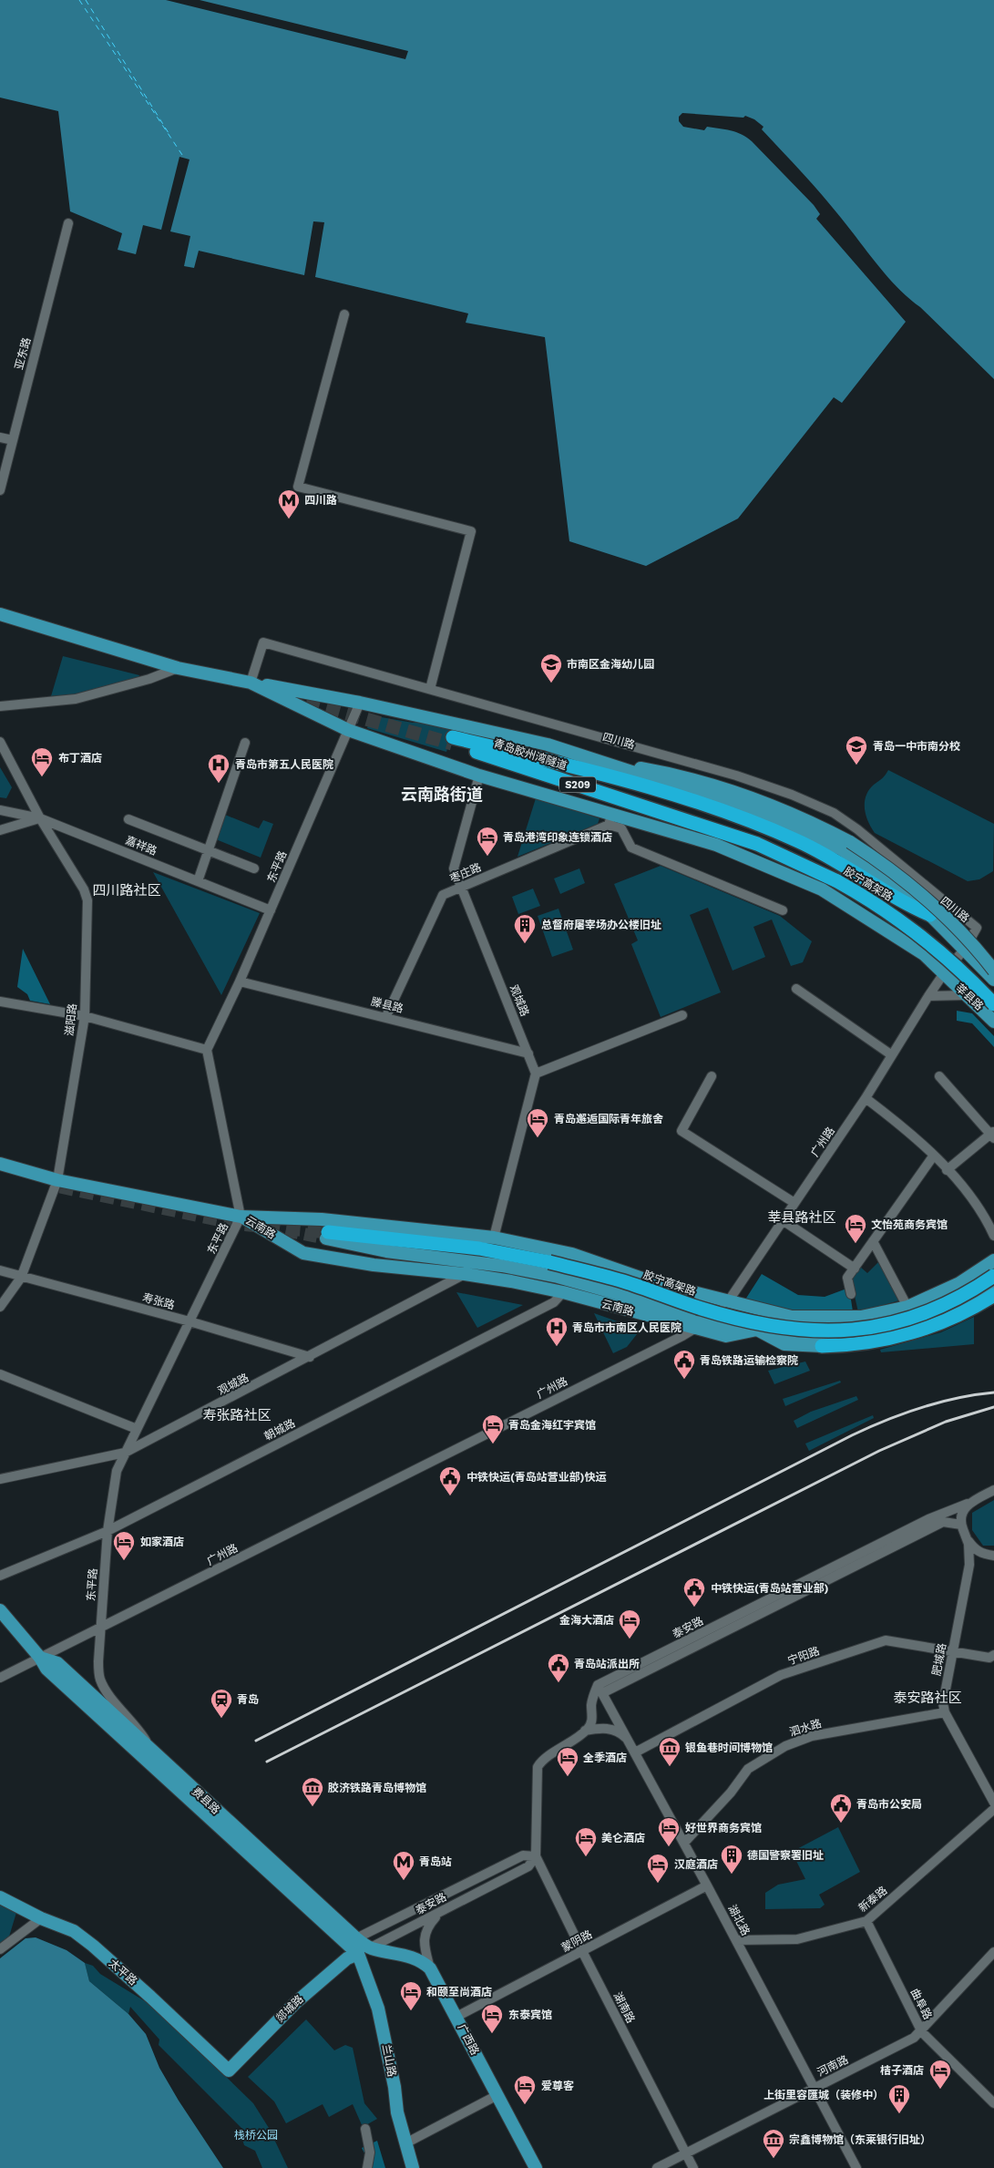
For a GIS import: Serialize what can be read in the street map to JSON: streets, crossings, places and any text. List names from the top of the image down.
{
  "streets": {
    "highway": ["青岛胶州湾隧道", "S209", "胶宁高架路"],
    "main road": [
      "四川路",
      "莘县路",
      "云南路",
      "费县路",
      "太平路",
      "郯城路",
      "广西路",
      "兰山路"
    ],
    "street": [
      "亚东路",
      "嘉祥路",
      "东平路",
      "枣庄路",
      "观城路",
      "滕县路",
      "滋阳路",
      "广州路",
      "寿张路",
      "朝城路",
      "泰安路",
      "宁阳路",
      "肥城路",
      "泗水路",
      "新泰路",
      "湖北路",
      "蒙阴路",
      "曲阜路",
      "湖南路",
      "河南路"
    ]
  },
  "crossings": [
    ["四川路", "青岛胶州湾隧道"],
    ["四川路", "东平路"],
    ["四川路", "广州路"],
    ["青岛胶州湾隧道", "胶宁高架路"],
    ["嘉祥路", "东平路"],
    ["嘉祥路", "滋阳路"],
    ["东平路", "观城路"],
    ["东平路", "滕县路"],
    ["东平路", "广州路"],
    ["东平路", "云南路"],
    ["东平路", "寿张路"],
    ["东平路", "朝城路"],
    ["东平路", "费县路"],
    ["枣庄路", "观城路"],
    ["枣庄路", "滕县路"],
    ["莘县路", "广州路"],
    ["观城路", "滕县路"],
    ["观城路", "云南路"],
    ["观城路", "寿张路"],
    ["滋阳路", "云南路"],
    ["滋阳路", "寿张路"],
    ["广州路", "云南路"],
    ["广州路", "费县路"],
    ["云南路", "朝城路"],
    ["泰安路", "肥城路"],
    ["泰安路", "费县路"],
    ["泰安路", "湖北路"],
    ["泰安路", "湖南路"],
    ["泰安路", "郯城路"],
    ["泰安路", "兰山路"],
    ["宁阳路", "肥城路"],
    ["宁阳路", "湖北路"],
    ["肥城路", "泗水路"],
    ["泗水路", "湖北路"],
    ["费县路", "郯城路"],
    ["费县路", "兰山路"],
    ["新泰路", "湖北路"],
    ["新泰路", "曲阜路"],
    ["湖北路", "蒙阴路"],
    ["湖北路", "河南路"],
    ["蒙阴路", "湖南路"],
    ["蒙阴路", "广西路"],
    ["太平路", "郯城路"],
    ["曲阜路", "河南路"],
    ["湖南路", "河南路"],
    ["郯城路", "兰山路"]
  ],
  "districts": [
    "云南路街道",
    "四川路社区",
    "莘县路社区",
    "寿张路社区",
    "泰安路社区"
  ],
  "parks": ["栈桥公园"],
  "places": {
    "metro station": ["四川路", "青岛站"],
    "school or university": ["市南区金海幼儿园", "青岛一中市南分校"],
    "hotel": [
      "布丁酒店",
      "青岛港湾印象连锁酒店",
      "青岛邂逅国际青年旅舍",
      "文怡苑商务宾馆",
      "青岛金海红宇宾馆",
      "如家酒店",
      "金海大酒店",
      "全季酒店",
      "好世界商务宾馆",
      "美仑酒店",
      "汉庭酒店",
      "和颐至尚酒店",
      "东泰宾馆",
      "桔子酒店",
      "爱尊客"
    ],
    "hospital": ["青岛市第五人民医院", "青岛市市南区人民医院"],
    "building": ["总督府屠宰场办公楼旧址", "德国警察署旧址", "上街里容匯城（装修中）"],
    "public building": [
      "青岛铁路运输检察院",
      "中铁快运(青岛站营业部)快运",
      "中铁快运(青岛站营业部)",
      "青岛站派出所",
      "青岛市公安局"
    ],
    "station": ["青岛"],
    "museum": ["银鱼巷时间博物馆", "胶济铁路青岛博物馆", "宗鑫博物馆（东莱银行旧址）"]
  }
}
